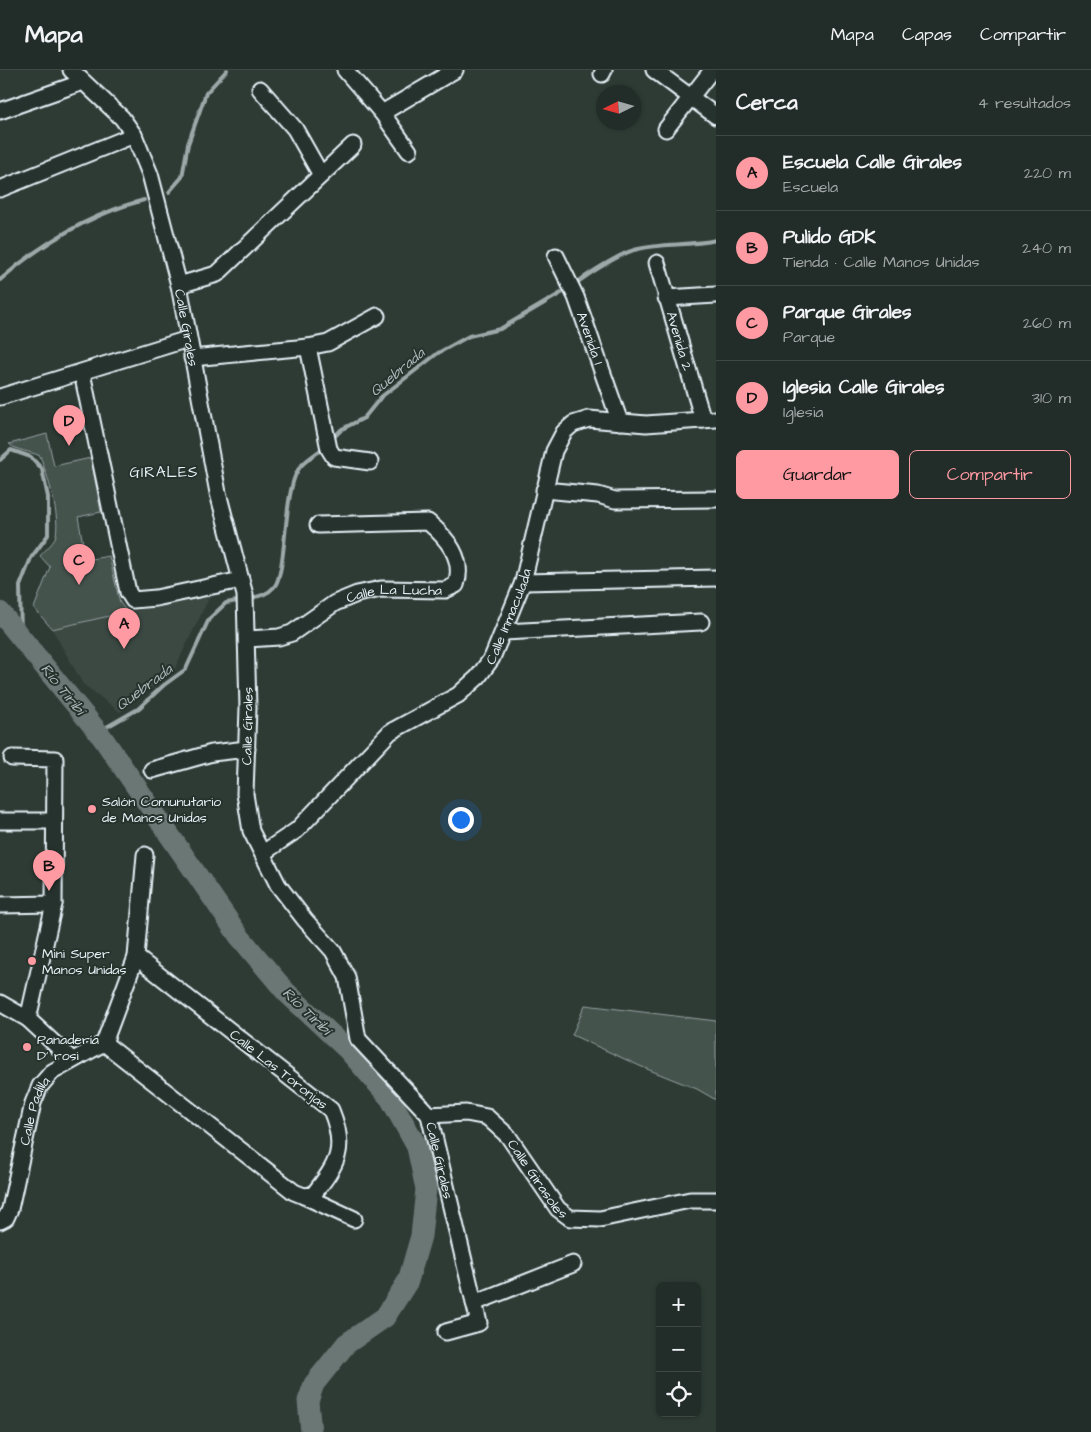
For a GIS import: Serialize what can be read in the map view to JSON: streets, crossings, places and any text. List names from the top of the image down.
{
  "streets": {
    "street": [
      "Calle Girales",
      "Avenida 1",
      "Avenida 2",
      "Calle La Lucha",
      "Calle Inmaculada",
      "Calle Las Toronjas",
      "Calle Padilla",
      "Calle Girasoles"
    ]
  },
  "crossings": [
    ["Calle Girales", "Calle La Lucha"],
    ["Calle Girales", "Calle Inmaculada"],
    ["Calle Girales", "Calle Girasoles"],
    ["Avenida 1", "Calle Inmaculada"],
    ["Avenida 2", "Calle Inmaculada"]
  ],
  "districts": ["GIRALES"],
  "water": ["Quebrada", "Río Tiribí"],
  "places": ["Salón Comunutario de Manos Unidas", "Mini Super Manos Unidas", "Panadería D' rosi"],
  "north": "left",
  "page": {
    "header": "Mapa",
    "nav": ["Mapa", "Capas", "Compartir"],
    "heading": ["Cerca", "4 resultados"],
    "list": [
      {
        "mark": "A",
        "name": "Escuela Calle Girales",
        "note": "Escuela",
        "value": "220 m"
      },
      {
        "mark": "B",
        "name": "Pulido GDK",
        "note": "Tienda · Calle Manos Unidas",
        "value": "240 m"
      },
      {
        "mark": "C",
        "name": "Parque Girales",
        "note": "Parque",
        "value": "260 m"
      },
      {
        "mark": "D",
        "name": "Iglesia Calle Girales",
        "note": "Iglesia",
        "value": "310 m"
      }
    ],
    "pins": [
      "D",
      "C",
      "A",
      "B"
    ],
    "buttons": ["Guardar", "Compartir"],
    "map_buttons": ["+", "−"]
  }
}
